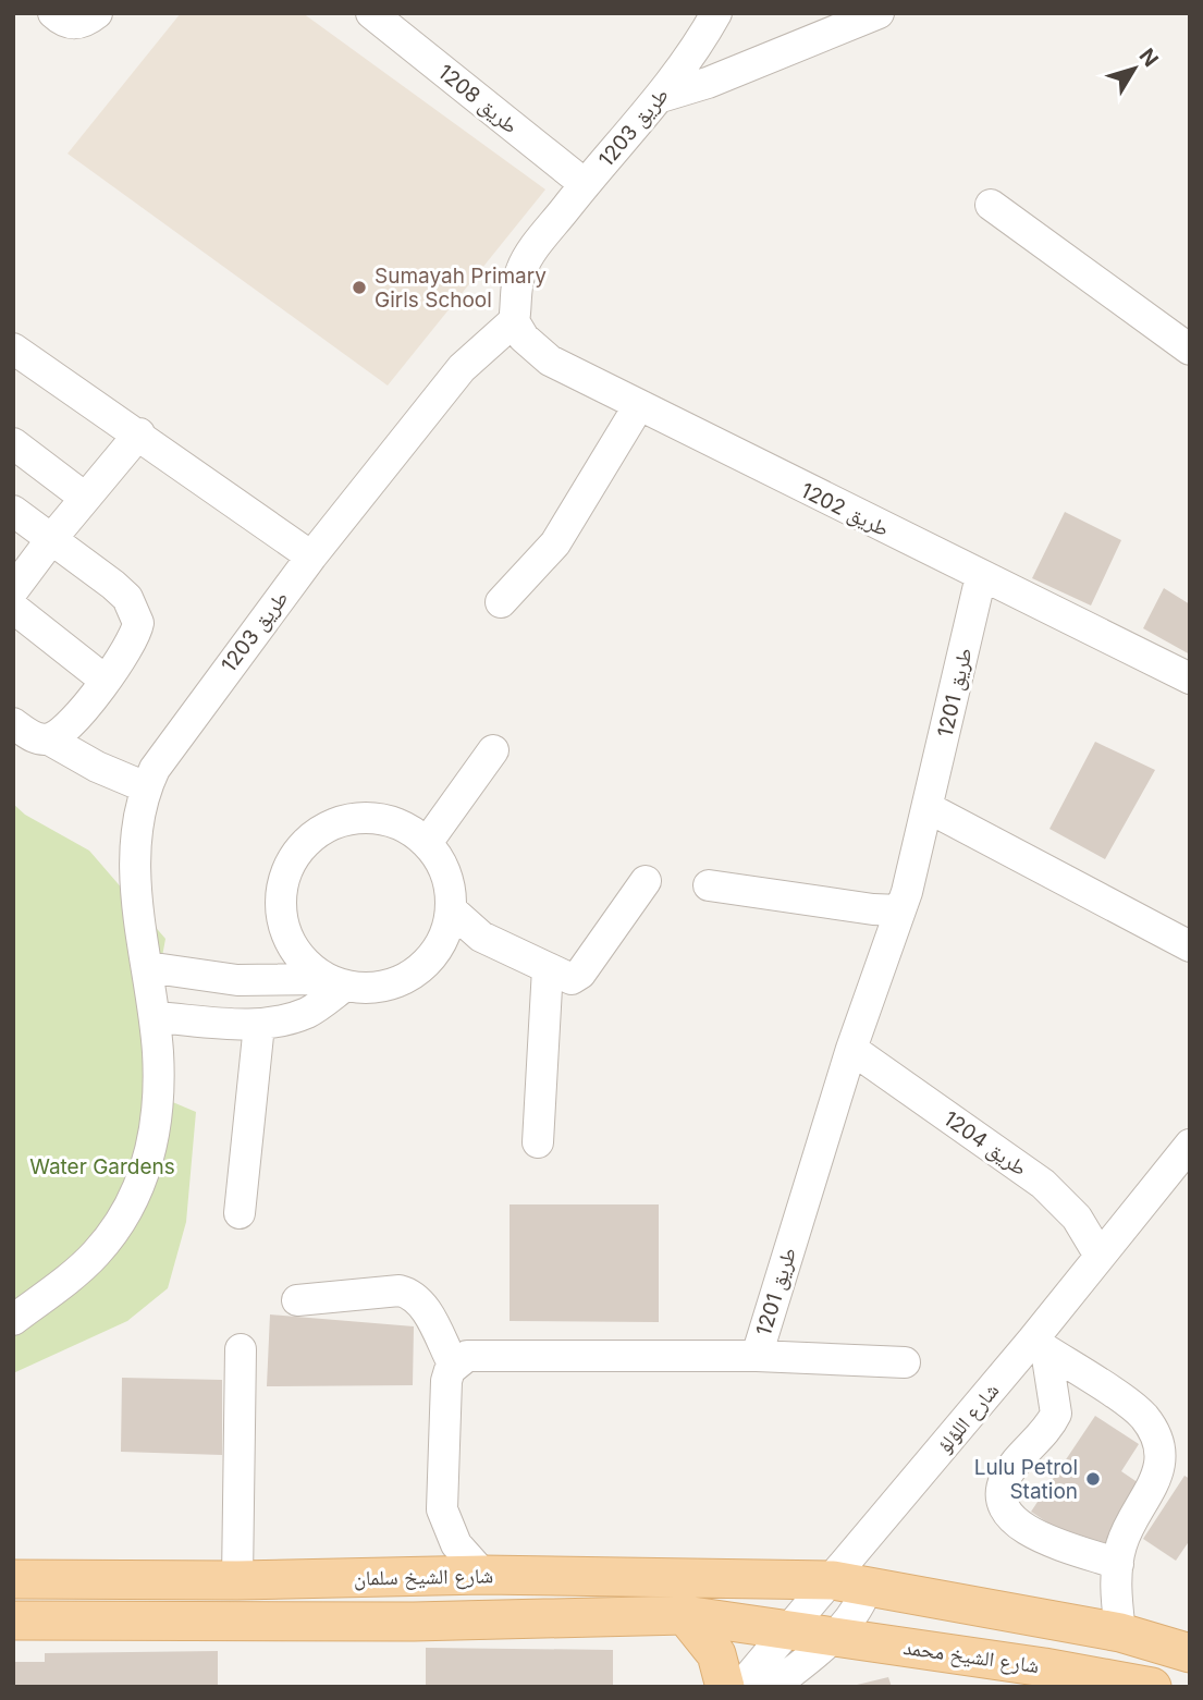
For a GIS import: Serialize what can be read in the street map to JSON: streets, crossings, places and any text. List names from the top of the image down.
{
  "streets": {
    "main road": ["شارع الشيخ سلمان", "شارع الشيخ محمد"],
    "street": [
      "طريق 1208",
      "طريق 1203",
      "طريق 1202",
      "طريق 1201",
      "طريق 1204",
      "شارع اللؤلؤ"
    ]
  },
  "crossings": [
    ["طريق 1208", "طريق 1203"],
    ["طريق 1203", "طريق 1202"],
    ["طريق 1202", "طريق 1201"],
    ["طريق 1201", "طريق 1204"],
    ["طريق 1204", "شارع اللؤلؤ"],
    ["شارع اللؤلؤ", "شارع الشيخ سلمان"],
    ["شارع اللؤلؤ", "شارع الشيخ محمد"],
    ["شارع الشيخ سلمان", "شارع الشيخ محمد"]
  ],
  "parks": ["Water Gardens"],
  "places": ["Sumayah Primary Girls School", "Lulu Petrol Station"],
  "north": "top right"
}
